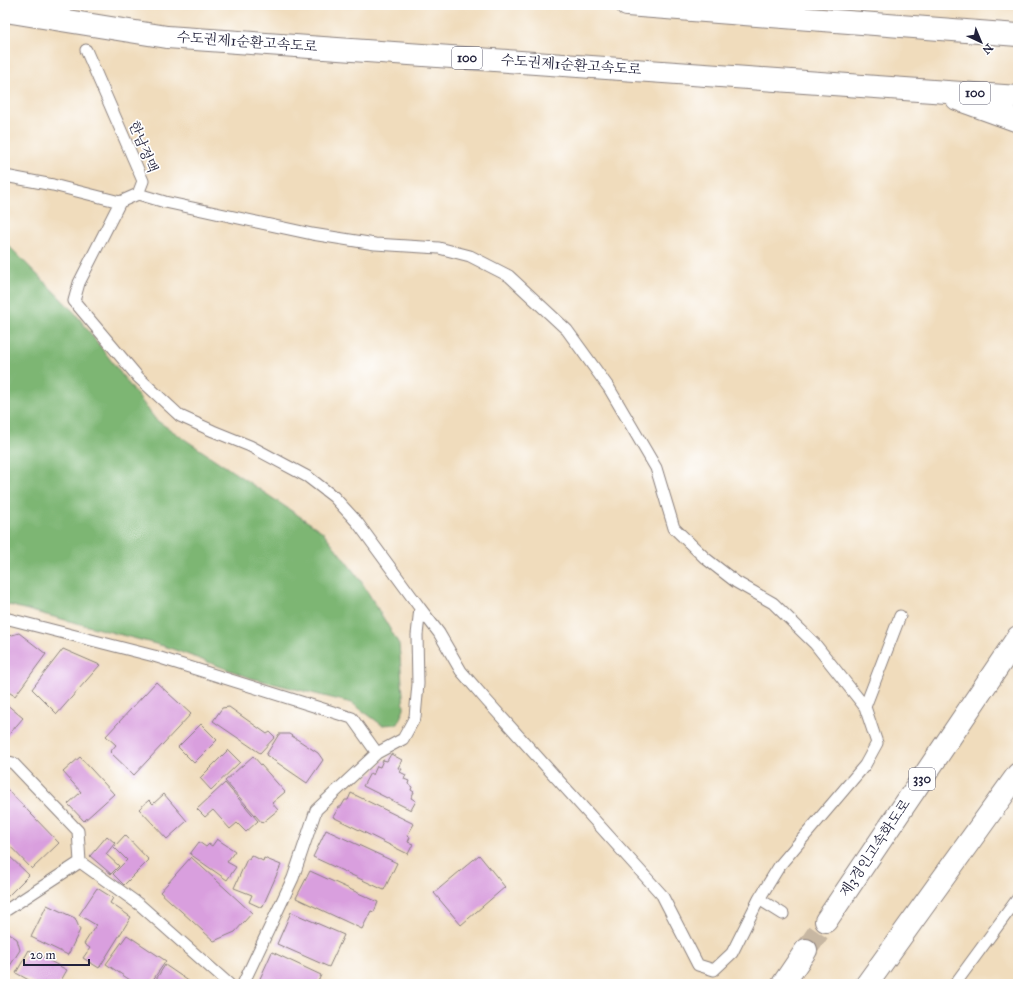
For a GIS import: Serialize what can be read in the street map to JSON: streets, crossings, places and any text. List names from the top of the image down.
{
  "streets": {
    "highway": [
      "수도권제1순환고속도로",
      "100",
      "330",
      "제3경인고속화도로"
    ],
    "lane": ["한남정맥"]
  },
  "scale_bar": "20 m",
  "north": "bottom right"
}
